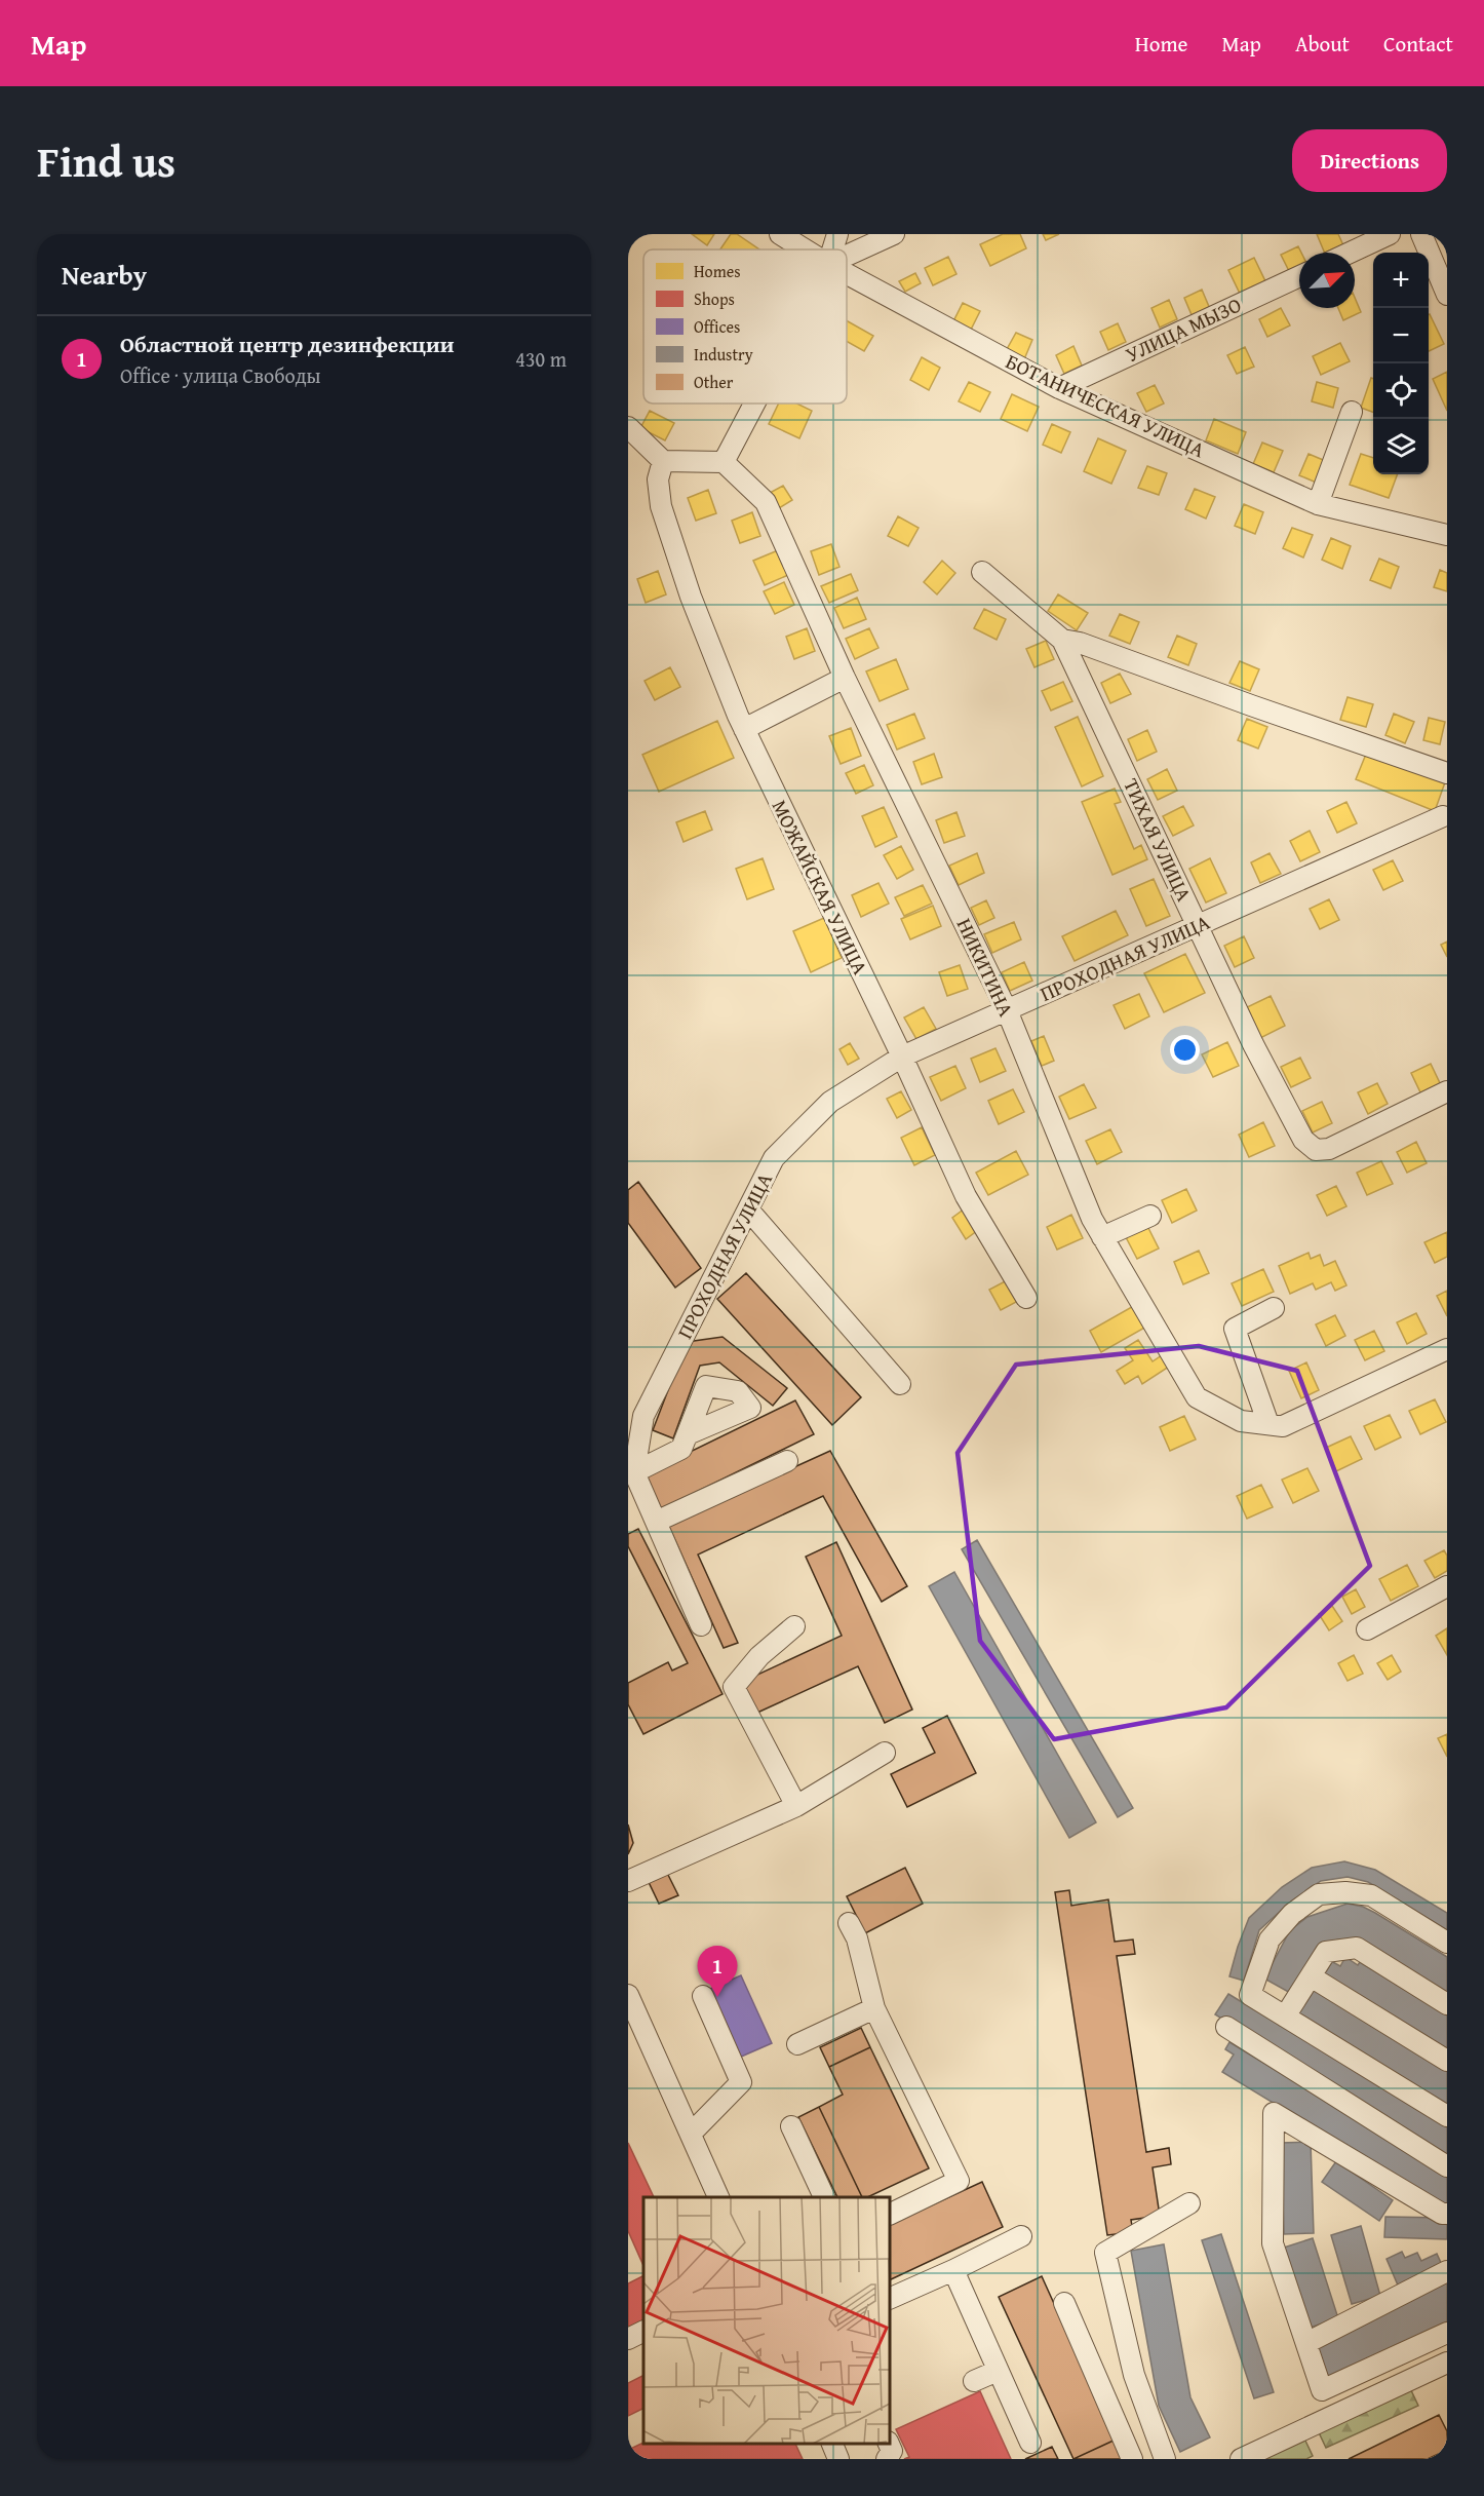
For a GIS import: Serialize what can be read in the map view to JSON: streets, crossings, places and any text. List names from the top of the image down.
{
  "streets": {
    "street": [
      "УЛИЦА МЫЗО",
      "БОТАНИЧЕСКАЯ УЛИЦА",
      "ТИХАЯ УЛИЦА",
      "МОЖАЙСКАЯ УЛИЦА",
      "ПРОХОДНАЯ УЛИЦА",
      "НИКИТИНА"
    ]
  },
  "crossings": [
    ["УЛИЦА МЫЗО", "БОТАНИЧЕСКАЯ УЛИЦА"],
    ["ТИХАЯ УЛИЦА", "ПРОХОДНАЯ УЛИЦА"],
    ["МОЖАЙСКАЯ УЛИЦА", "ПРОХОДНАЯ УЛИЦА"],
    ["ПРОХОДНАЯ УЛИЦА", "НИКИТИНА"]
  ],
  "legend": [
    "Homes",
    "Shops",
    "Offices",
    "Industry",
    "Other"
  ],
  "north": "top right",
  "page": {
    "header": "Map",
    "nav": [
      "Home",
      "Map",
      "About",
      "Contact"
    ],
    "title": "Find us",
    "buttons": "Directions",
    "heading": "Nearby",
    "map_buttons": ["+", "−"],
    "list": [
      {
        "mark": "1",
        "name": "Областной центр дезинфекции",
        "note": "Office · улица Свободы",
        "value": "430 m"
      }
    ],
    "pins": "1"
  }
}
